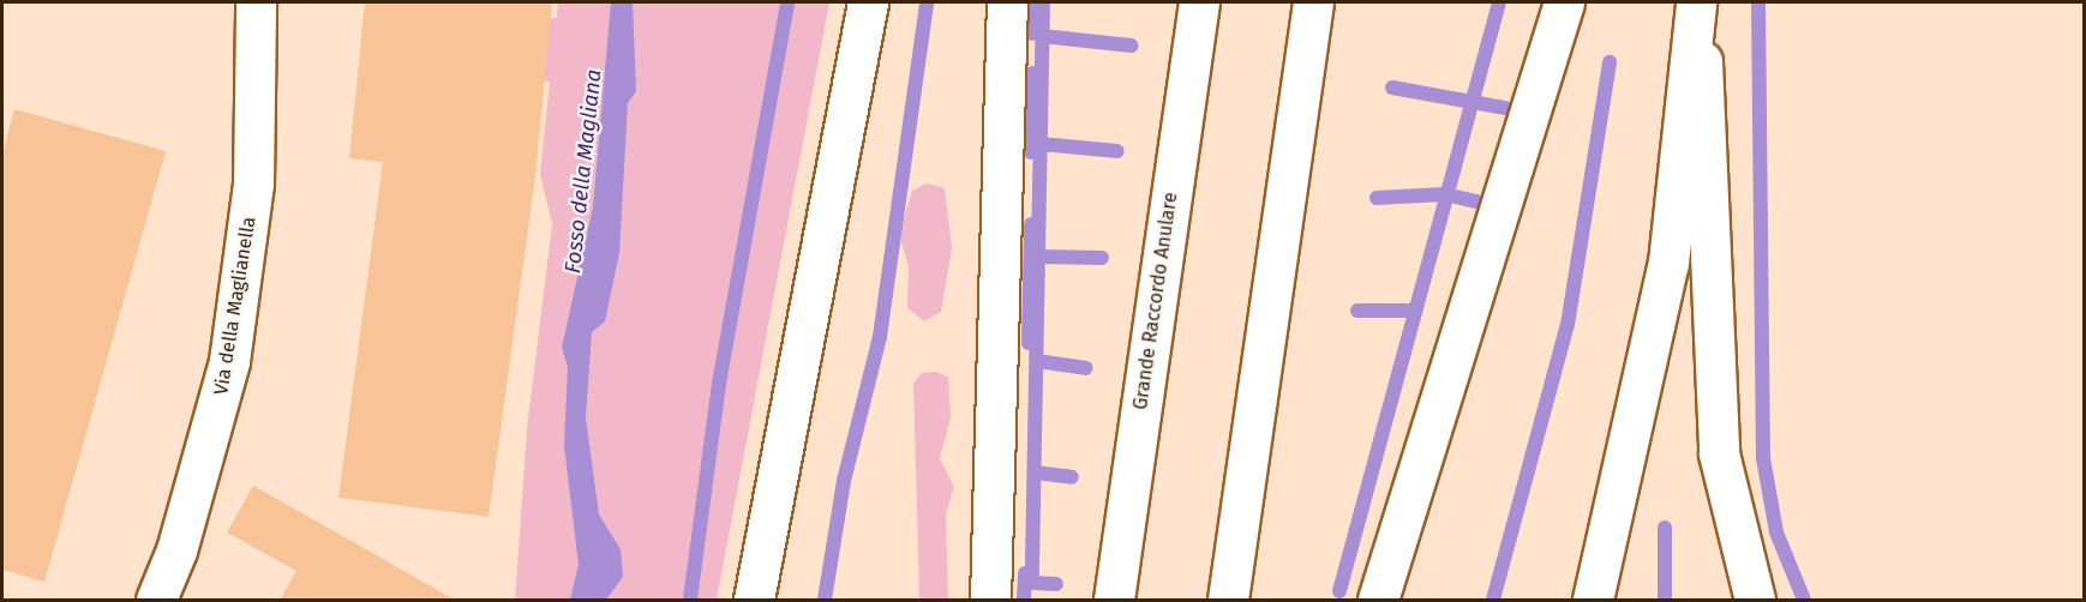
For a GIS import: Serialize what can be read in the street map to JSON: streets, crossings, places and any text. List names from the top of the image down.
{
  "streets": {
    "main road": ["Grande Raccordo Anulare", "Via della Maglianella"]
  },
  "water": ["Fosso della Magliana"]
}
